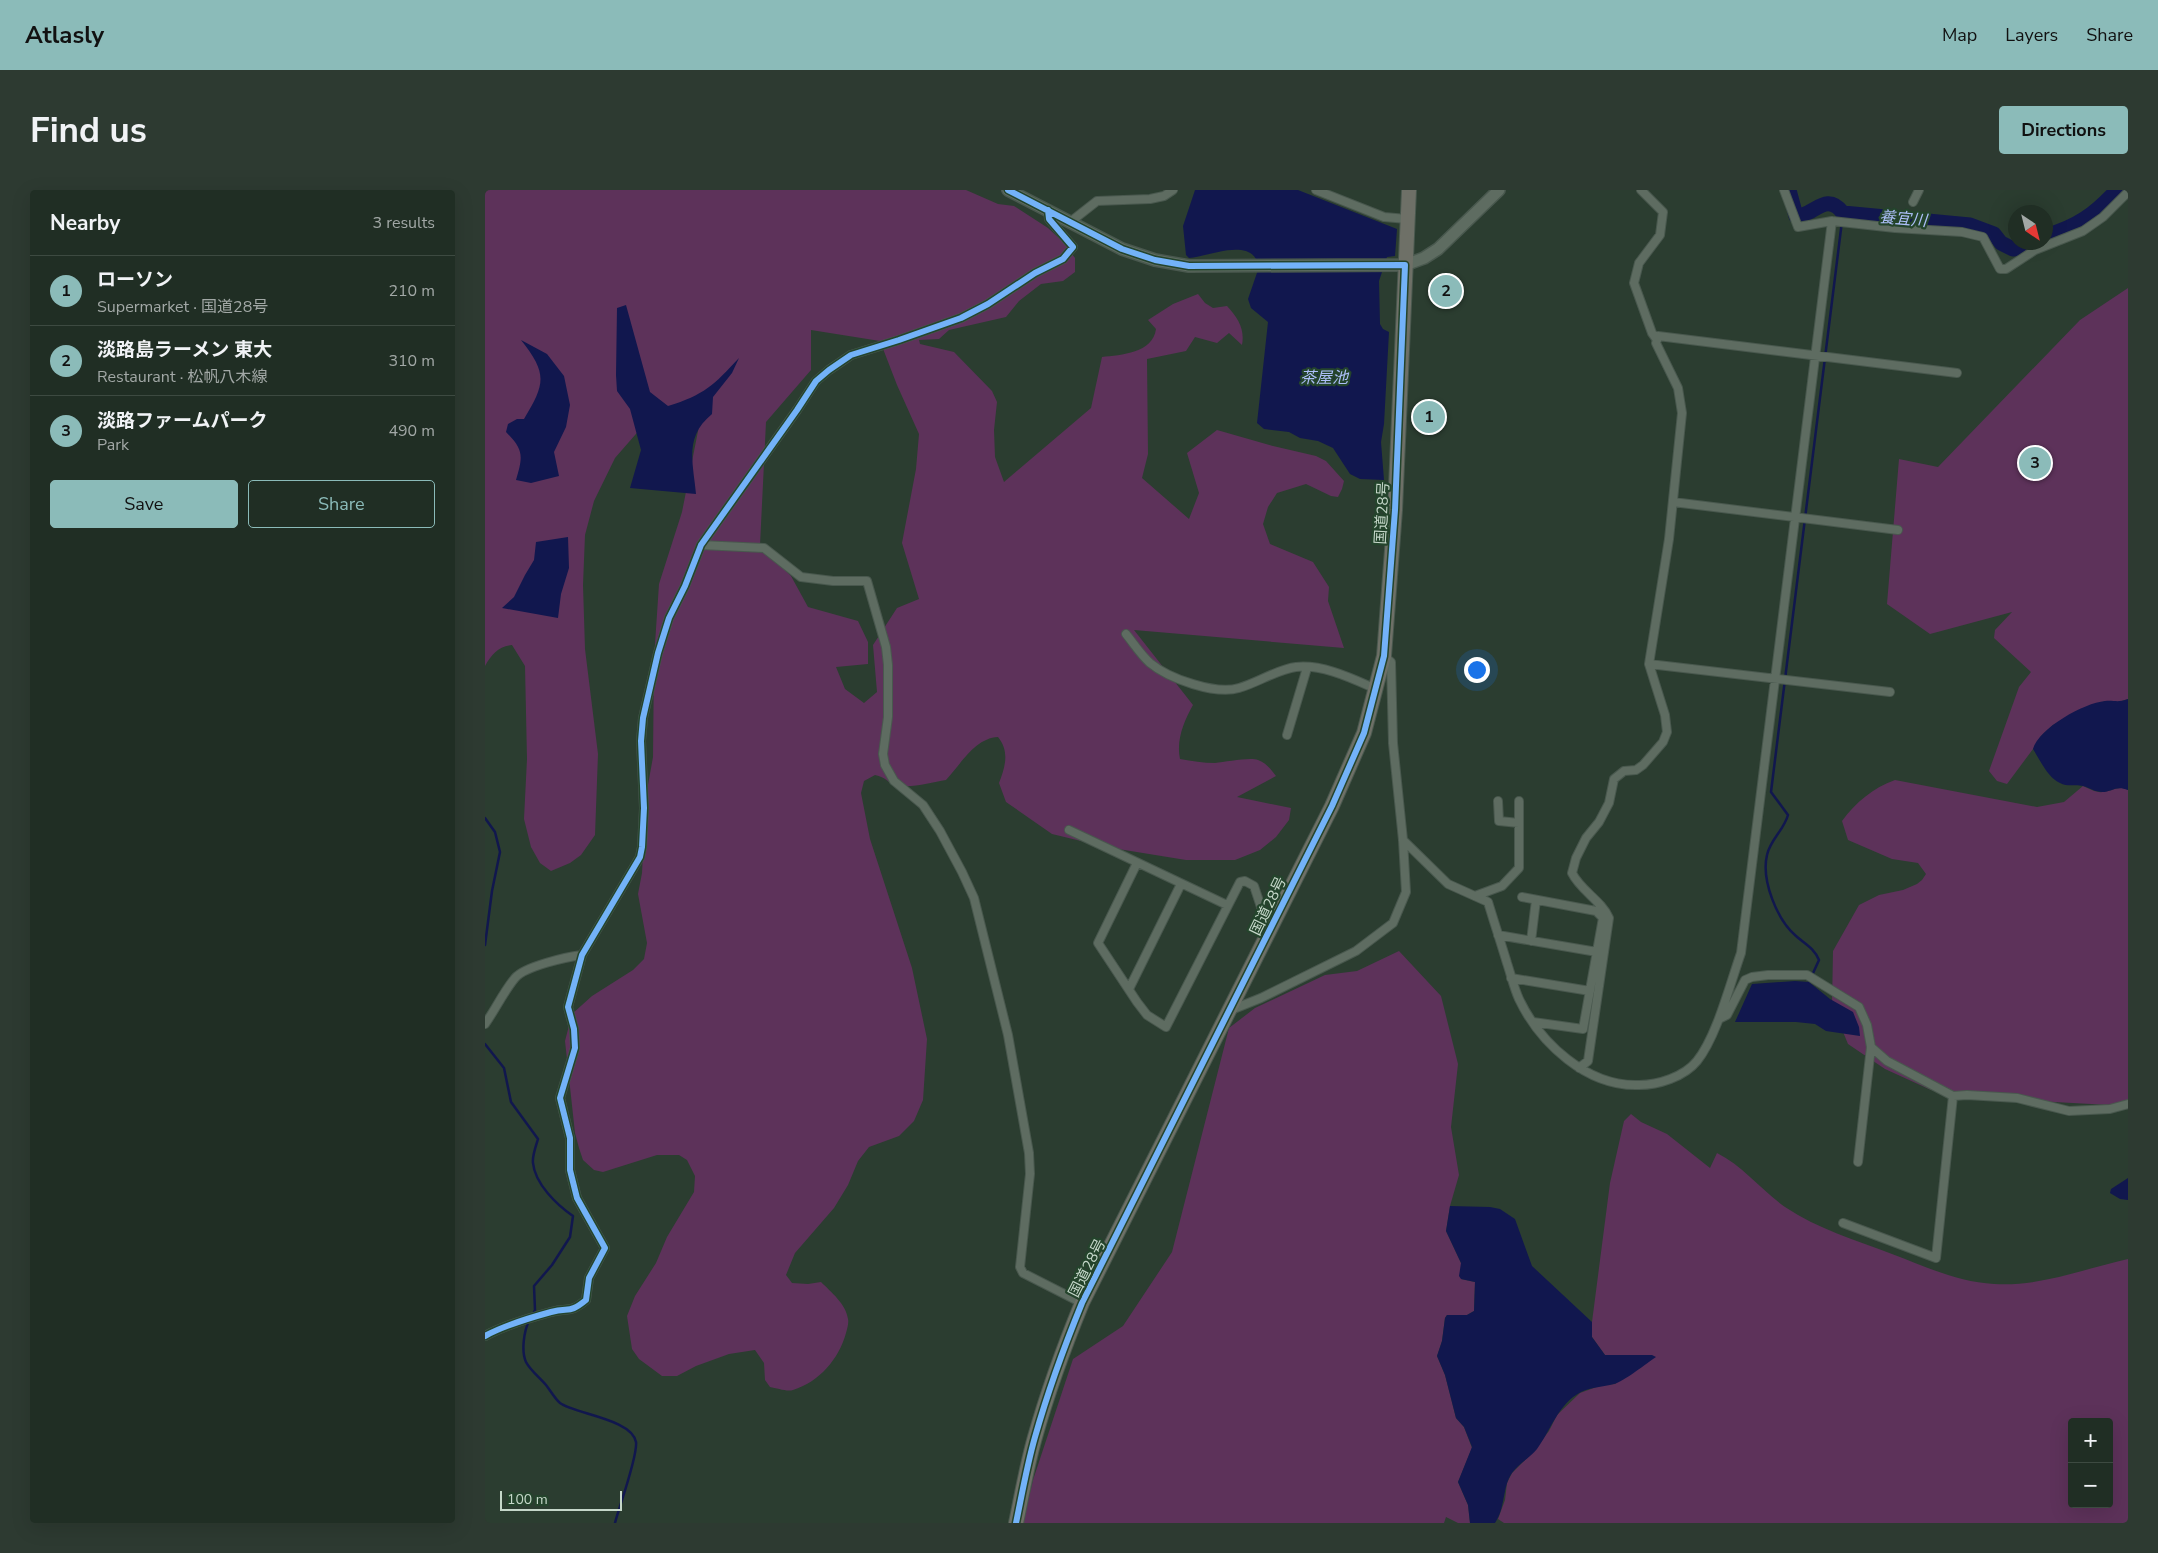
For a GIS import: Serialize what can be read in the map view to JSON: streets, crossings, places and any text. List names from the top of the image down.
{
  "streets": {
    "highway": ["国道28号"]
  },
  "water": ["養宜川", "茶屋池"],
  "scale_bar": "100 m",
  "north": "bottom right",
  "page": {
    "header": "Atlasly",
    "nav": ["Map", "Layers", "Share"],
    "buttons": [
      "Directions",
      ["Save", "Share"]
    ],
    "title": "Find us",
    "heading": ["Nearby", "3 results"],
    "list": [
      {
        "mark": "1",
        "name": "ローソン",
        "note": "Supermarket · 国道28号",
        "value": "210 m"
      },
      {
        "mark": "2",
        "name": "淡路島ラーメン 東大",
        "note": "Restaurant · 松帆八木線",
        "value": "310 m"
      },
      {
        "mark": "3",
        "name": "淡路ファームパーク",
        "note": "Park",
        "value": "490 m"
      }
    ],
    "pins": ["2", "1", "3"],
    "map_buttons": ["+", "−"],
    "scale": "100 m"
  }
}
